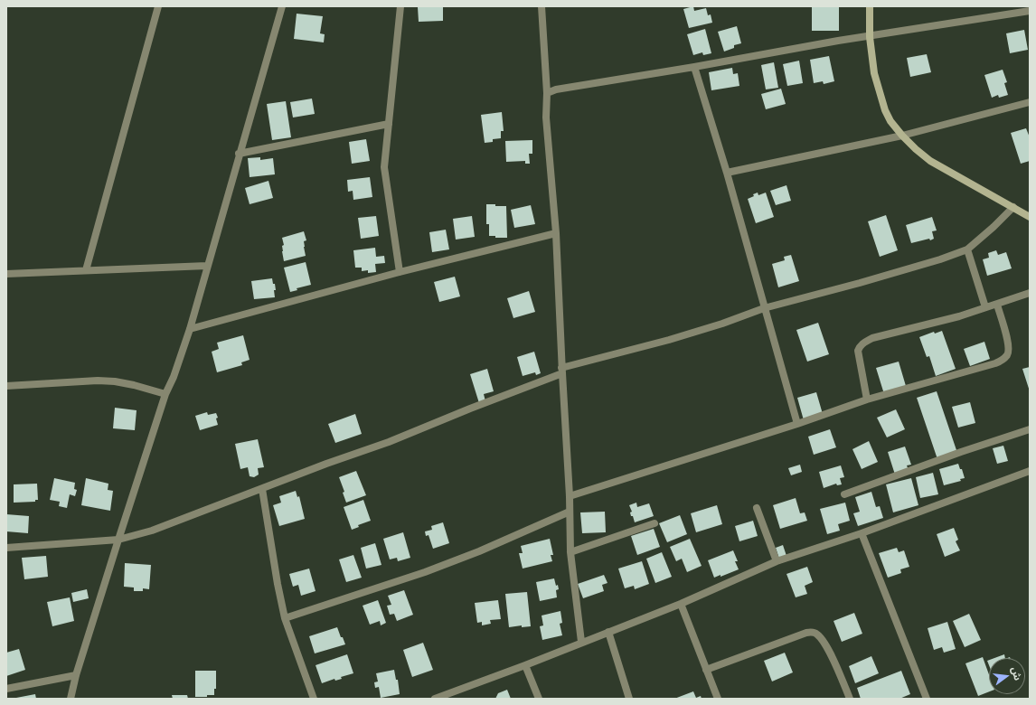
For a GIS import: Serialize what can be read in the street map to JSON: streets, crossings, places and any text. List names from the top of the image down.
{
  "north": "right"
}
